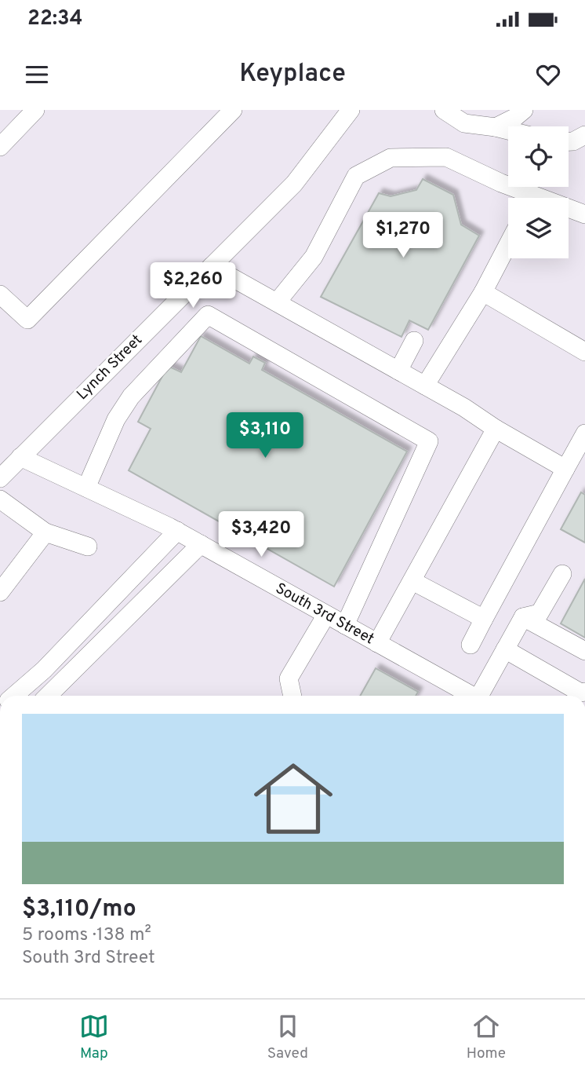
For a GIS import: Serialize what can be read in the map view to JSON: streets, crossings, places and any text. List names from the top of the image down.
{
  "streets": {
    "street": ["Lynch Street", "South 3rd Street"]
  },
  "crossings": [
    ["Lynch Street", "South 3rd Street"]
  ],
  "page": {
    "status": "22:34",
    "header": "Keyplace",
    "price": [
      "$1,270",
      "$2,260",
      "$3,110",
      "$3,420"
    ],
    "list": [
      {
        "name": "$3,110/mo",
        "note": "5 rooms · 138 m² · South 3rd Street"
      }
    ],
    "tabs": ["Map", "Saved", "Home"]
  }
}
